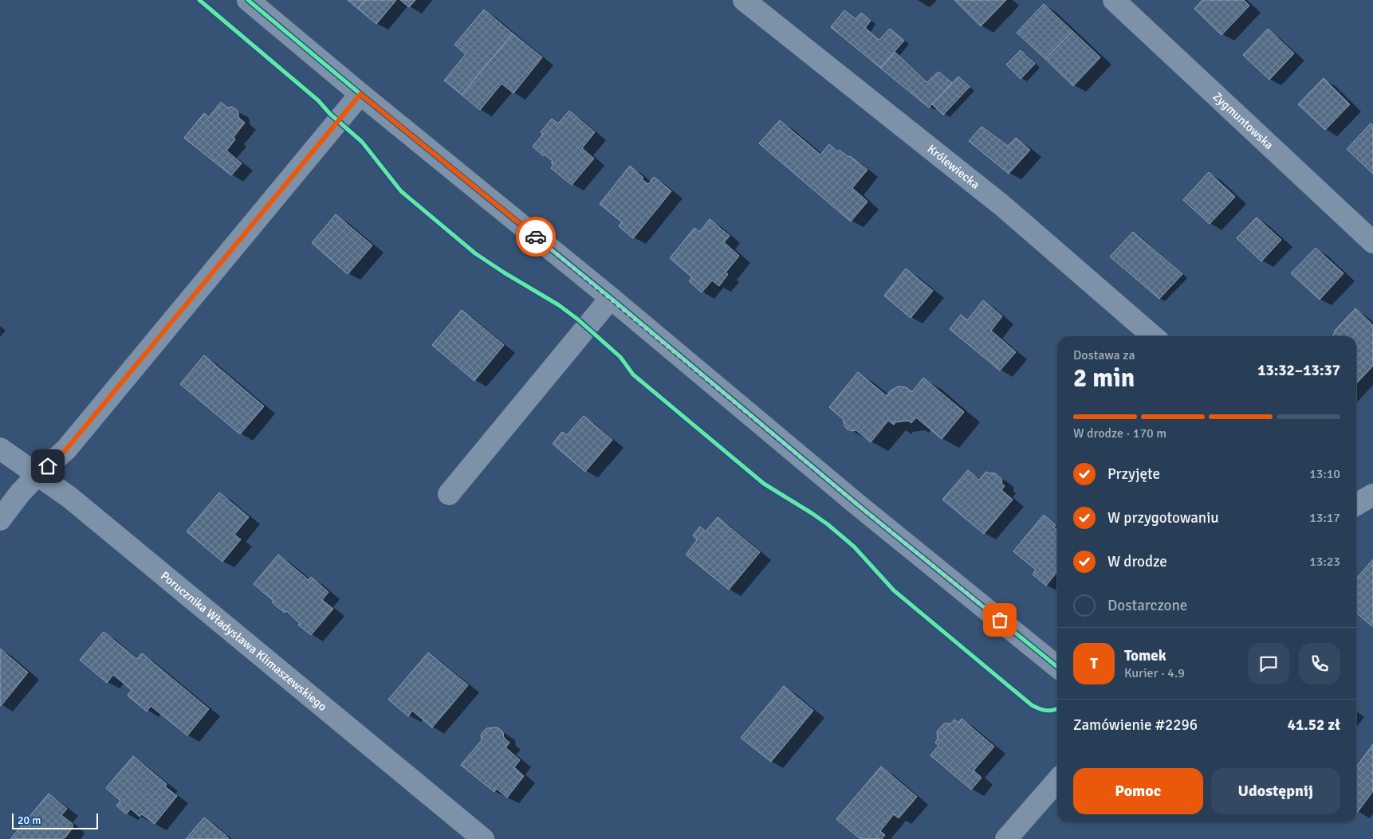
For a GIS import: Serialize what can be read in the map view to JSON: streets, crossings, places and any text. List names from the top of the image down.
{
  "streets": {
    "street": ["Zygmuntowska", "Królewiecka", "Porucznika Władysława Klimaszewskiego"]
  },
  "scale_bar": "20 m",
  "page": {
    "heading": ["2 min", "Dostawa za", "13:32–13:37"],
    "panel": [
      "Tomek",
      "Kurier · 4.9",
      "Zamówienie #2296",
      "41.52 zł"
    ],
    "bar": "W drodze · 170 m",
    "list": [
      ["Przyjęte", "13:10"],
      ["W przygotowaniu", "13:17"],
      ["W drodze", "13:23"],
      "Dostarczone"
    ],
    "round": "T",
    "buttons": ["Pomoc", "Udostępnij"],
    "scale": "20 m"
  }
}
